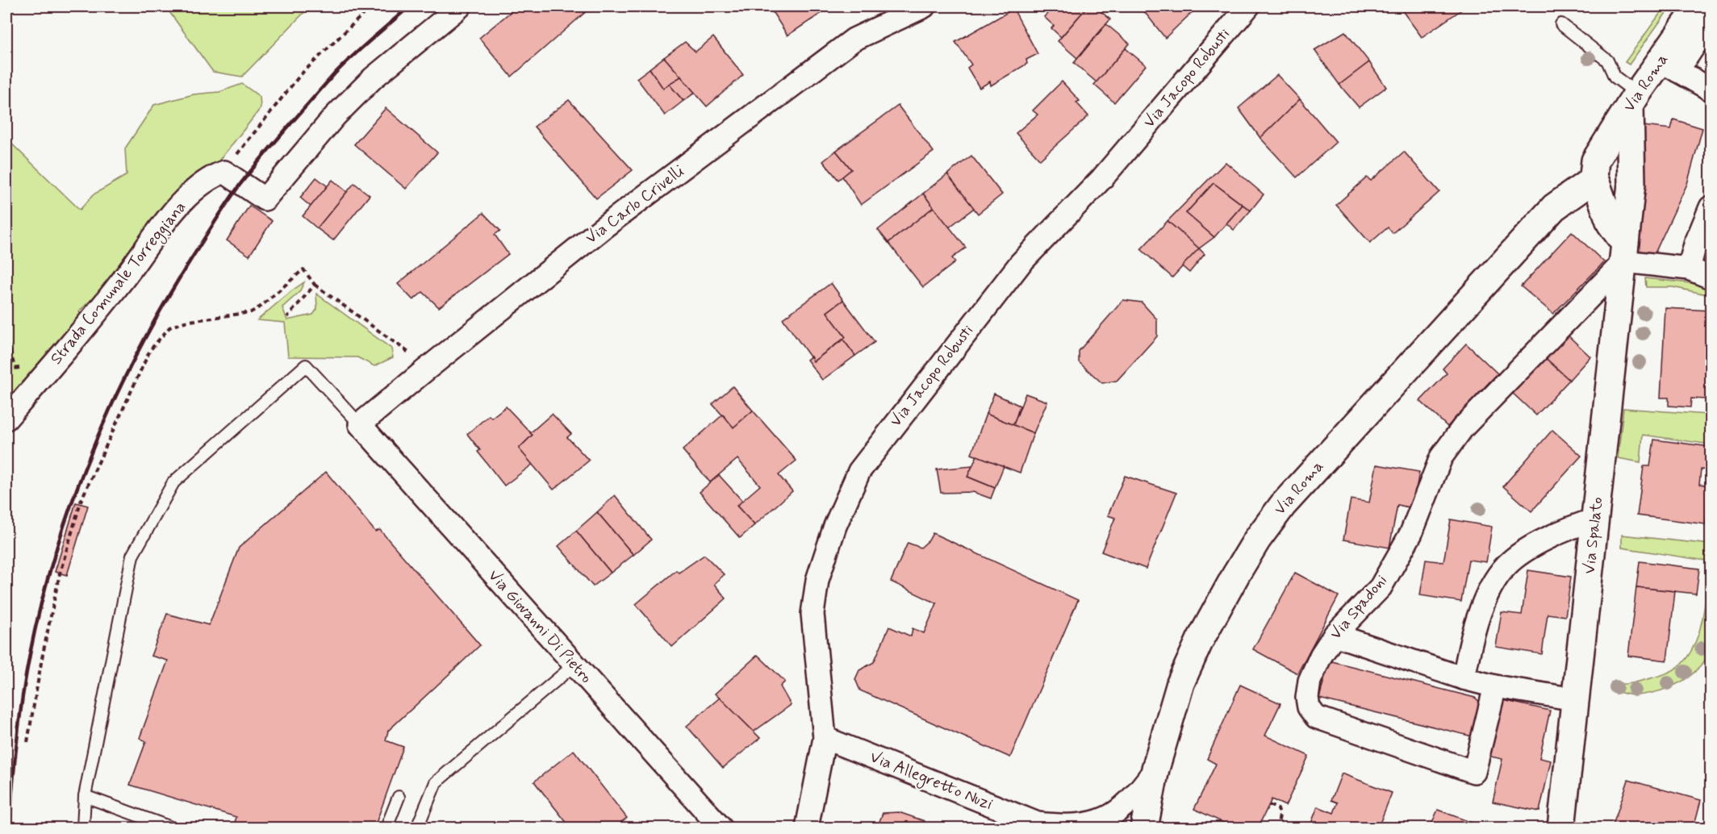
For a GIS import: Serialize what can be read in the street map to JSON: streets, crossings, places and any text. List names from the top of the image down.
{
  "streets": {
    "main road": ["Via Roma", "Via Spalato"],
    "street": [
      "Via Jacopo Robusti",
      "Via Carlo Crivelli",
      "Strada Comunale Torreggiana",
      "Via Spadoni",
      "Via Giovanni Di Pietro",
      "Via Allegretto Nuzi"
    ]
  },
  "crossings": [
    ["Via Jacopo Robusti", "Via Allegretto Nuzi"],
    ["Via Roma", "Via Spalato"],
    ["Via Roma", "Via Allegretto Nuzi"],
    ["Via Carlo Crivelli", "Via Giovanni Di Pietro"],
    ["Via Spalato", "Via Spadoni"]
  ]
}
